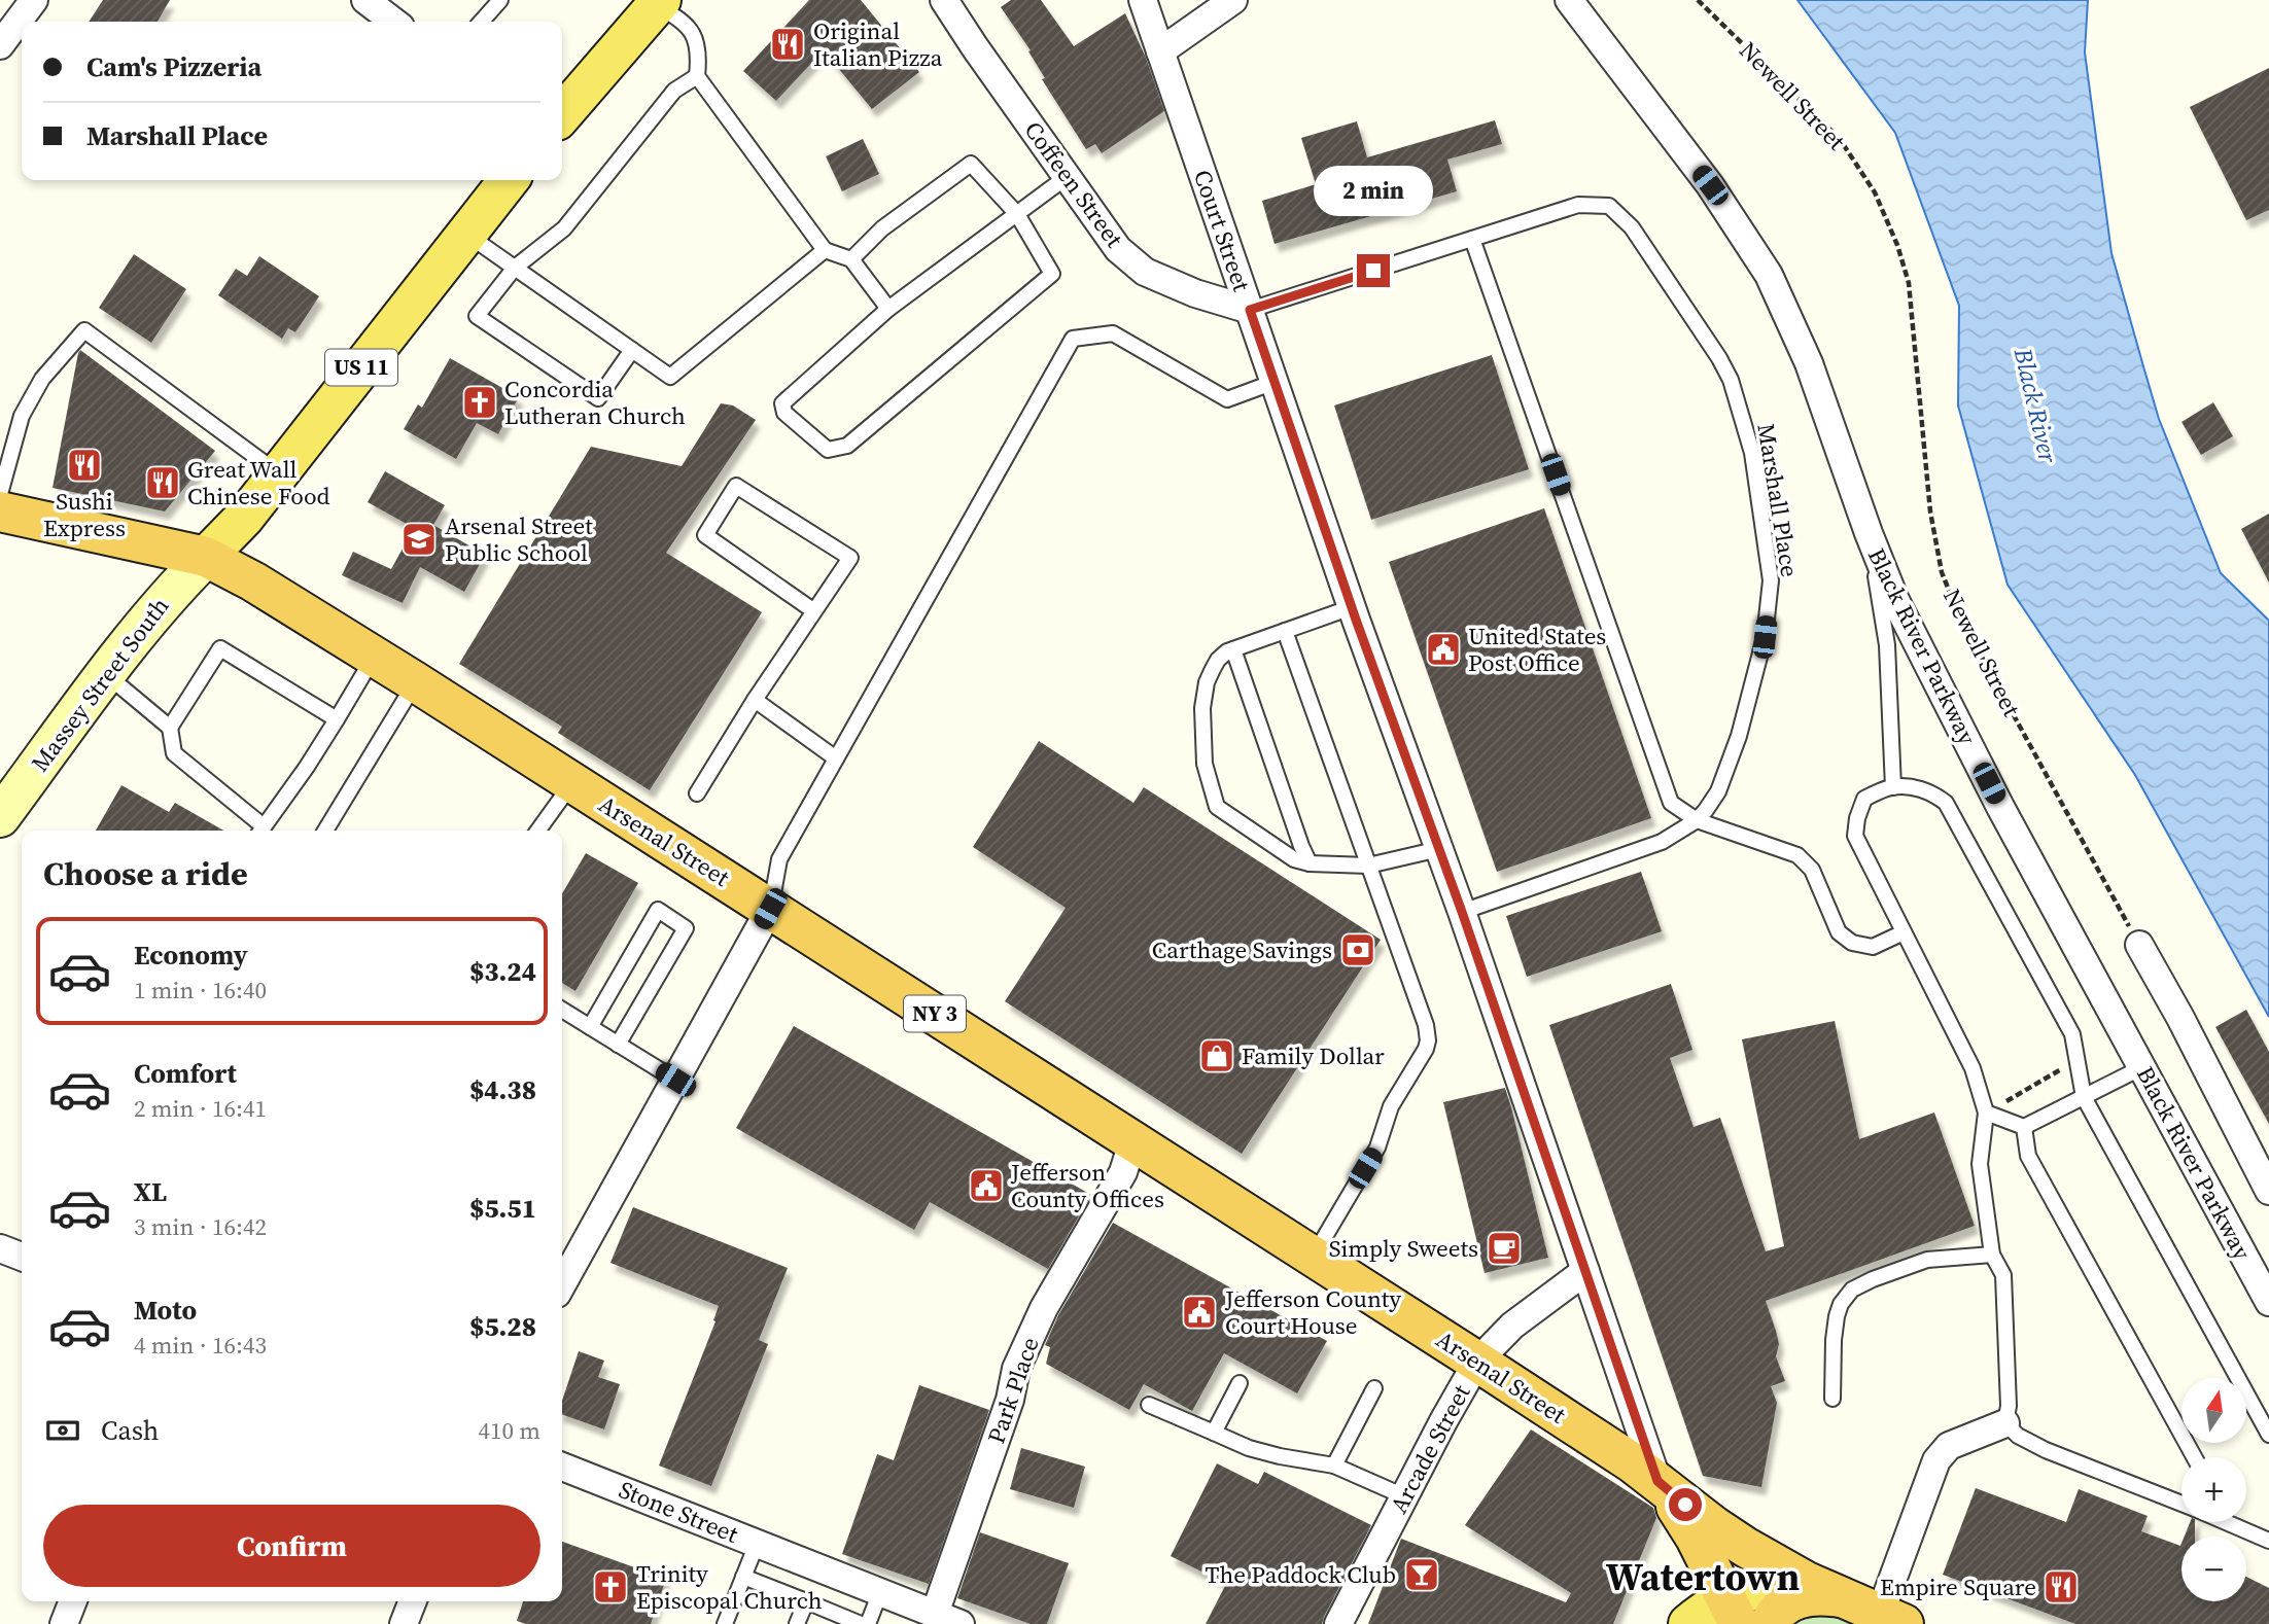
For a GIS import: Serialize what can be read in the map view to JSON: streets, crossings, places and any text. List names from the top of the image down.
{
  "streets": {
    "highway": ["Arsenal Street", "NY 3"],
    "main road": ["US 11", "Massey Street South"],
    "street": [
      "Coffeen Street",
      "Court Street",
      "Black River Parkway",
      "Park Place",
      "Arcade Street",
      "Stone Street"
    ],
    "lane": ["Marshall Place"],
    "path": ["Newell Street"]
  },
  "crossings": [
    ["Coffeen Street", "Court Street"],
    ["Coffeen Street", "Marshall Place"],
    ["Court Street", "Marshall Place"],
    ["Court Street", "Arsenal Street"],
    ["Court Street", "NY 3"],
    ["Court Street", "Arcade Street"],
    ["US 11", "Massey Street South"],
    ["US 11", "Arsenal Street"],
    ["Massey Street South", "Arsenal Street"],
    ["Arsenal Street", "NY 3"],
    ["Arsenal Street", "Park Place"],
    ["Arsenal Street", "Arcade Street"],
    ["Park Place", "Stone Street"]
  ],
  "districts": ["Watertown"],
  "water": ["Black River"],
  "places": {
    "restaurant": [
      "Original Italian Pizza",
      "Sushi Express",
      "Great Wall Chinese Food",
      "Empire Square"
    ],
    "church": ["Concordia Lutheran Church", "Trinity Episcopal Church"],
    "school or university": ["Arsenal Street Public School"],
    "public building": ["United States Post Office", "Jefferson County Offices", "Jefferson County Court House"],
    "bank": ["Carthage Savings"],
    "shop": ["Family Dollar"],
    "cafe": ["Simply Sweets"],
    "bar": ["The Paddock Club"]
  },
  "north": "top",
  "page": {
    "banner": ["Cam's Pizzeria", "Marshall Place"],
    "bubble": "2 min",
    "heading": "Choose a ride",
    "list": [
      {
        "name": "Economy",
        "note": "1 min · 16:40",
        "value": "$3.24"
      },
      {
        "name": "Comfort",
        "note": "2 min · 16:41",
        "value": "$4.38"
      },
      {
        "name": "XL",
        "note": "3 min · 16:42",
        "value": "$5.51"
      },
      {
        "name": "Moto",
        "note": "4 min · 16:43",
        "value": "$5.28"
      }
    ],
    "map_buttons": ["+", "−"],
    "pay": ["Cash", "410 m"],
    "buttons": "Confirm"
  }
}
